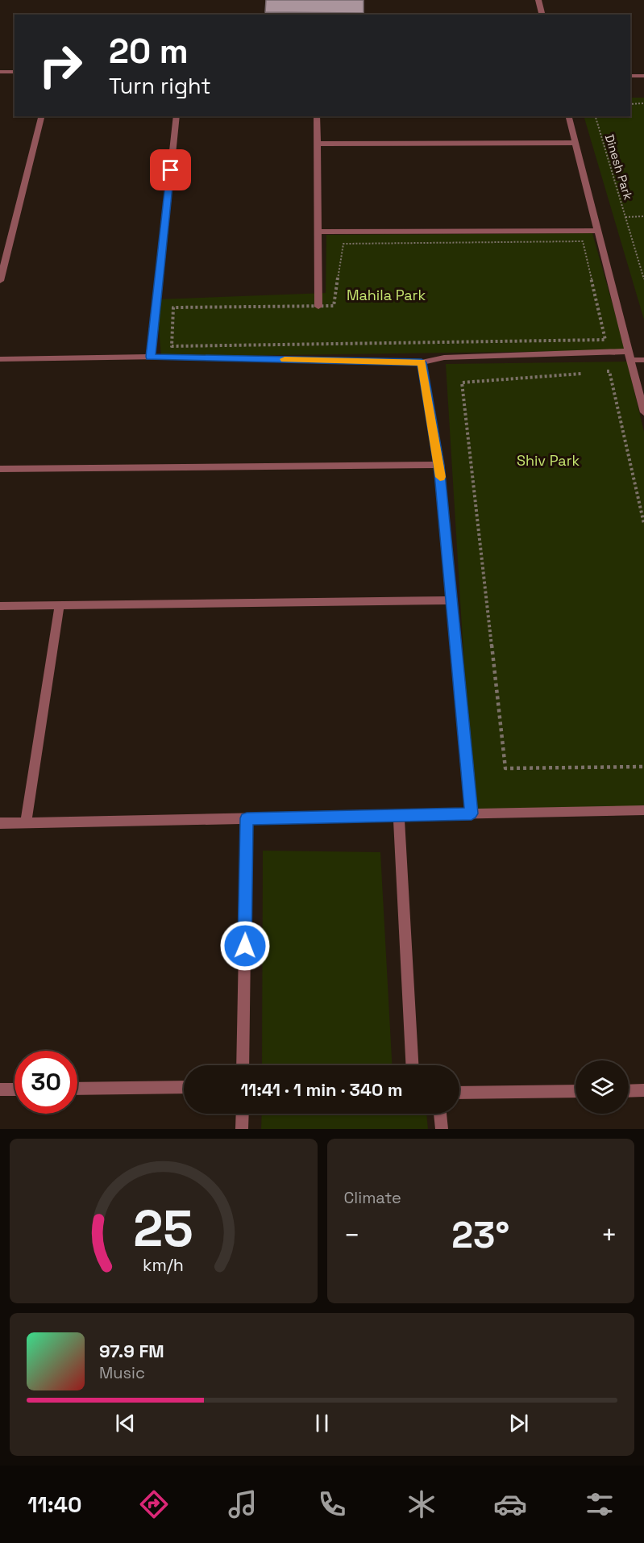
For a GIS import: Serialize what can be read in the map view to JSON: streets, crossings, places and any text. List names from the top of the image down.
{
  "streets": {
    "path": ["Dinesh Park"]
  },
  "parks": ["Mahila Park", "Shiv Park"],
  "page": {
    "turn": ["20 m", "Turn right"],
    "limit": "30",
    "trip": "11:41 · 1 min · 340 m",
    "tile": "Climate",
    "heat": ["−", "23°", "+"],
    "song": ["97.9 FM", "Music"],
    "tabs": "11:40",
    "gauge": ["25", "km/h"]
  }
}
